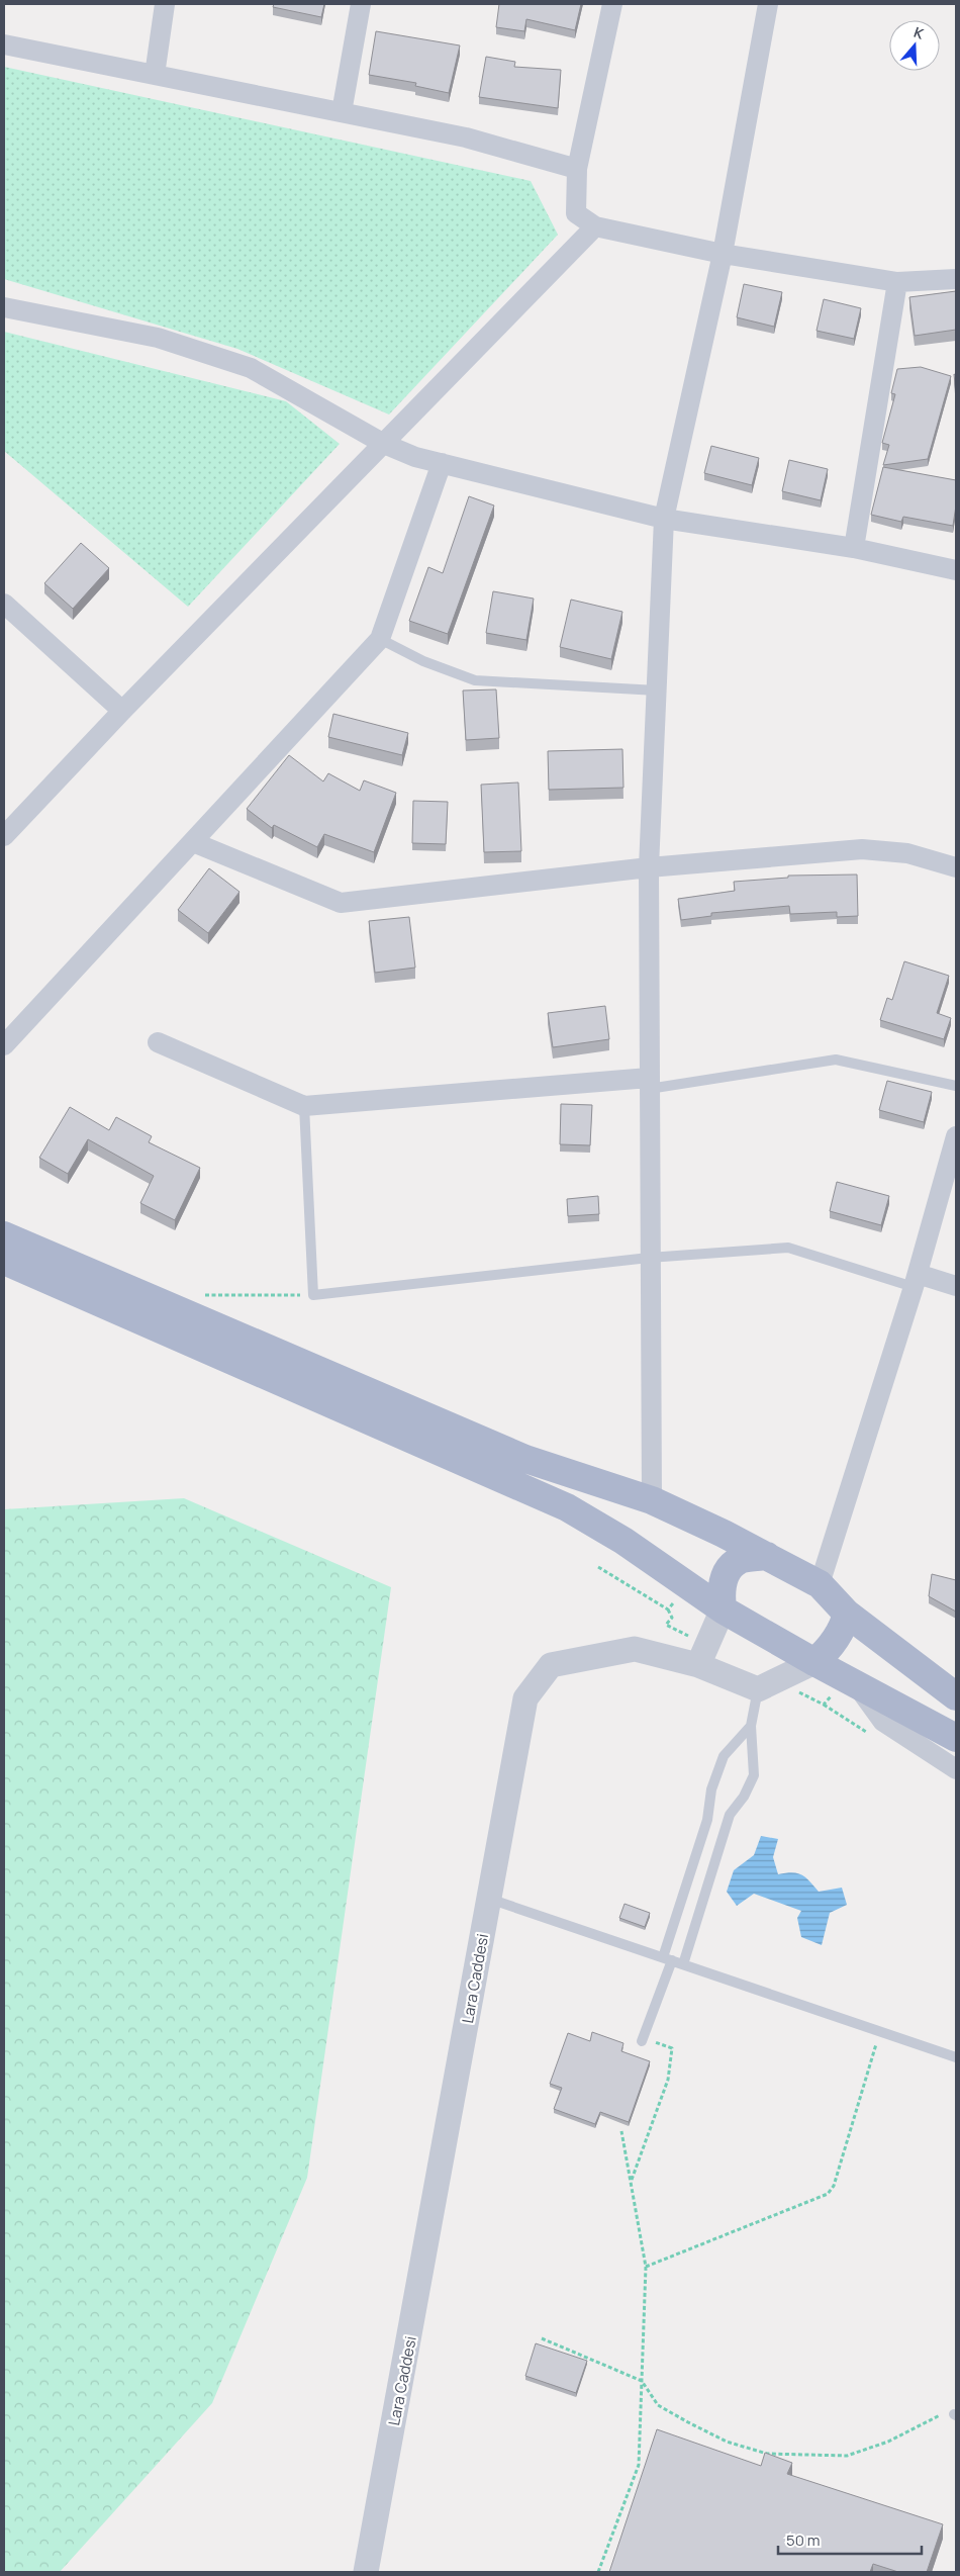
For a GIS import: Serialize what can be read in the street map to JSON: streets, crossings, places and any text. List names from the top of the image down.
{
  "streets": {
    "street": ["Lara Caddesi"]
  },
  "scale_bar": "50 m",
  "north": "top"
}
